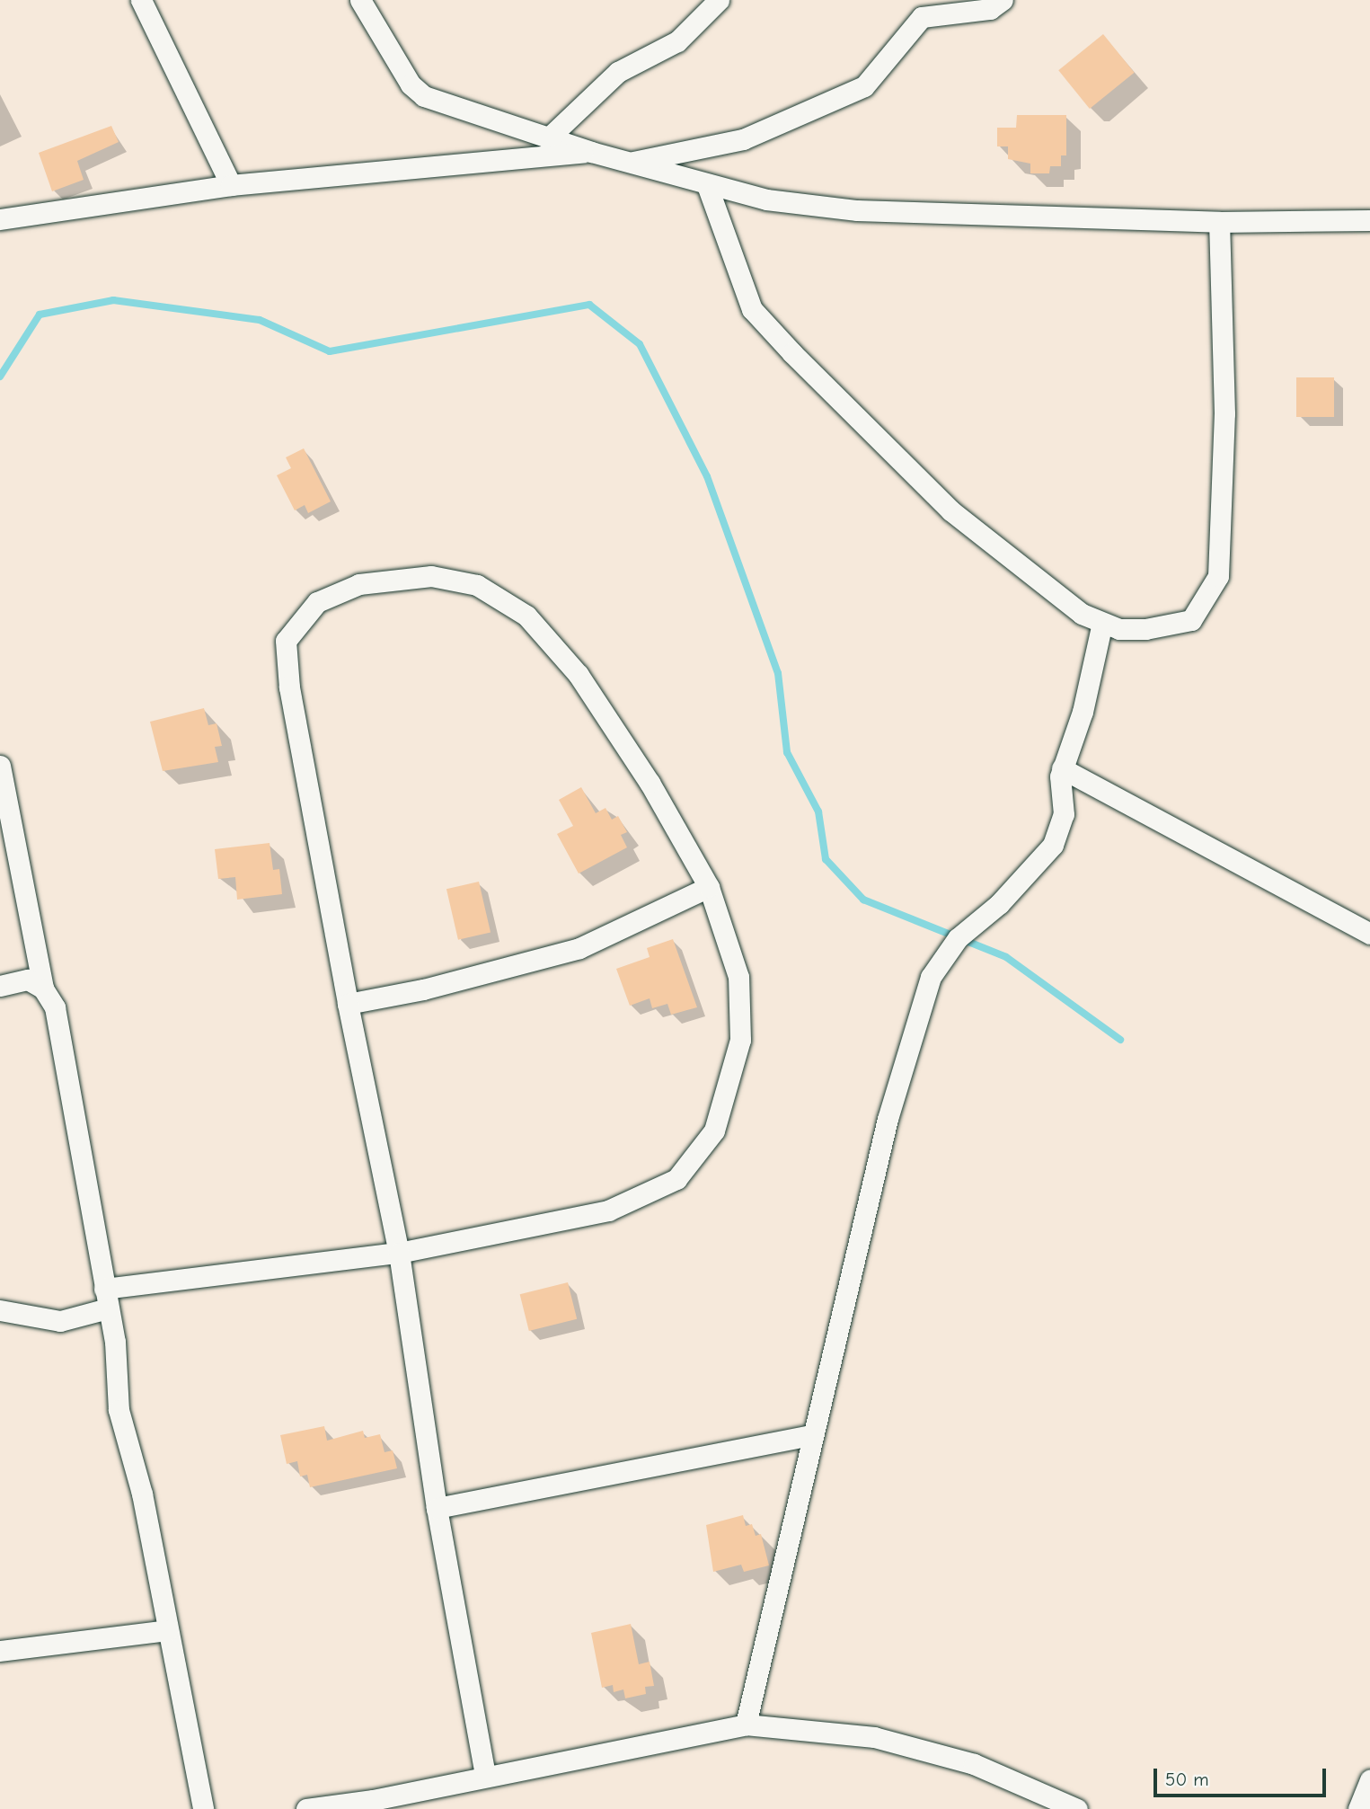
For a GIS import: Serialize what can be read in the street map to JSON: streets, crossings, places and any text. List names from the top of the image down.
{
  "scale_bar": "50 m"
}
